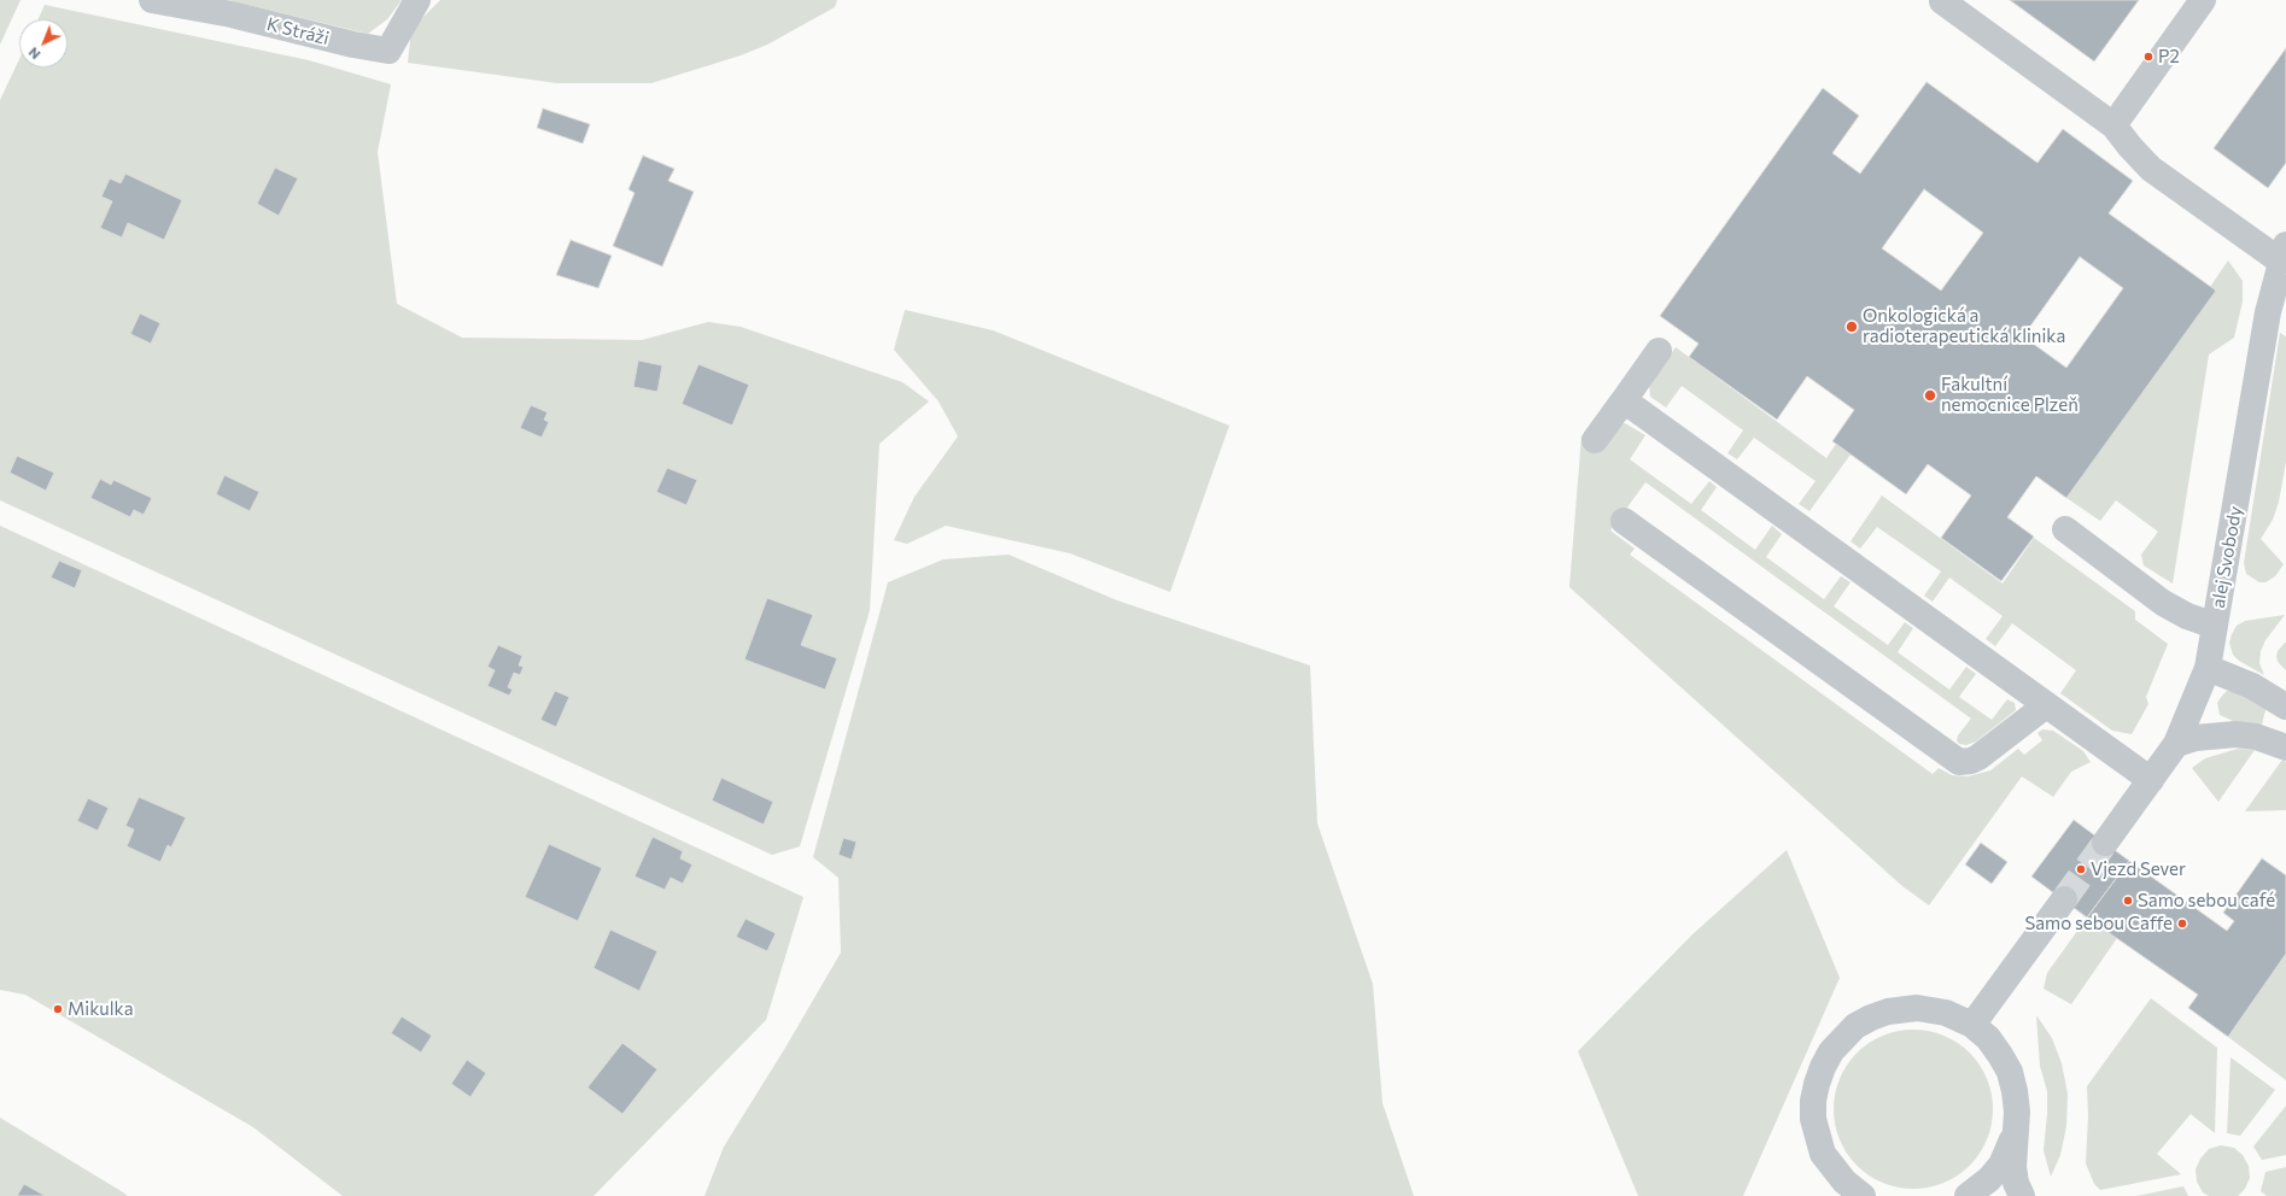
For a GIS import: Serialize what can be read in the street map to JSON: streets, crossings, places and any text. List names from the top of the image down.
{
  "streets": {
    "street": ["K Stráži", "alej Svobody"]
  },
  "places": [
    "P2",
    "Onkologická a radioterapeutická klinika",
    "Fakultní nemocnice Plzeň",
    "Vjezd Sever",
    "Samo sebou café",
    "Samo sebou Caffe",
    "Mikulka"
  ],
  "north": "bottom left"
}
